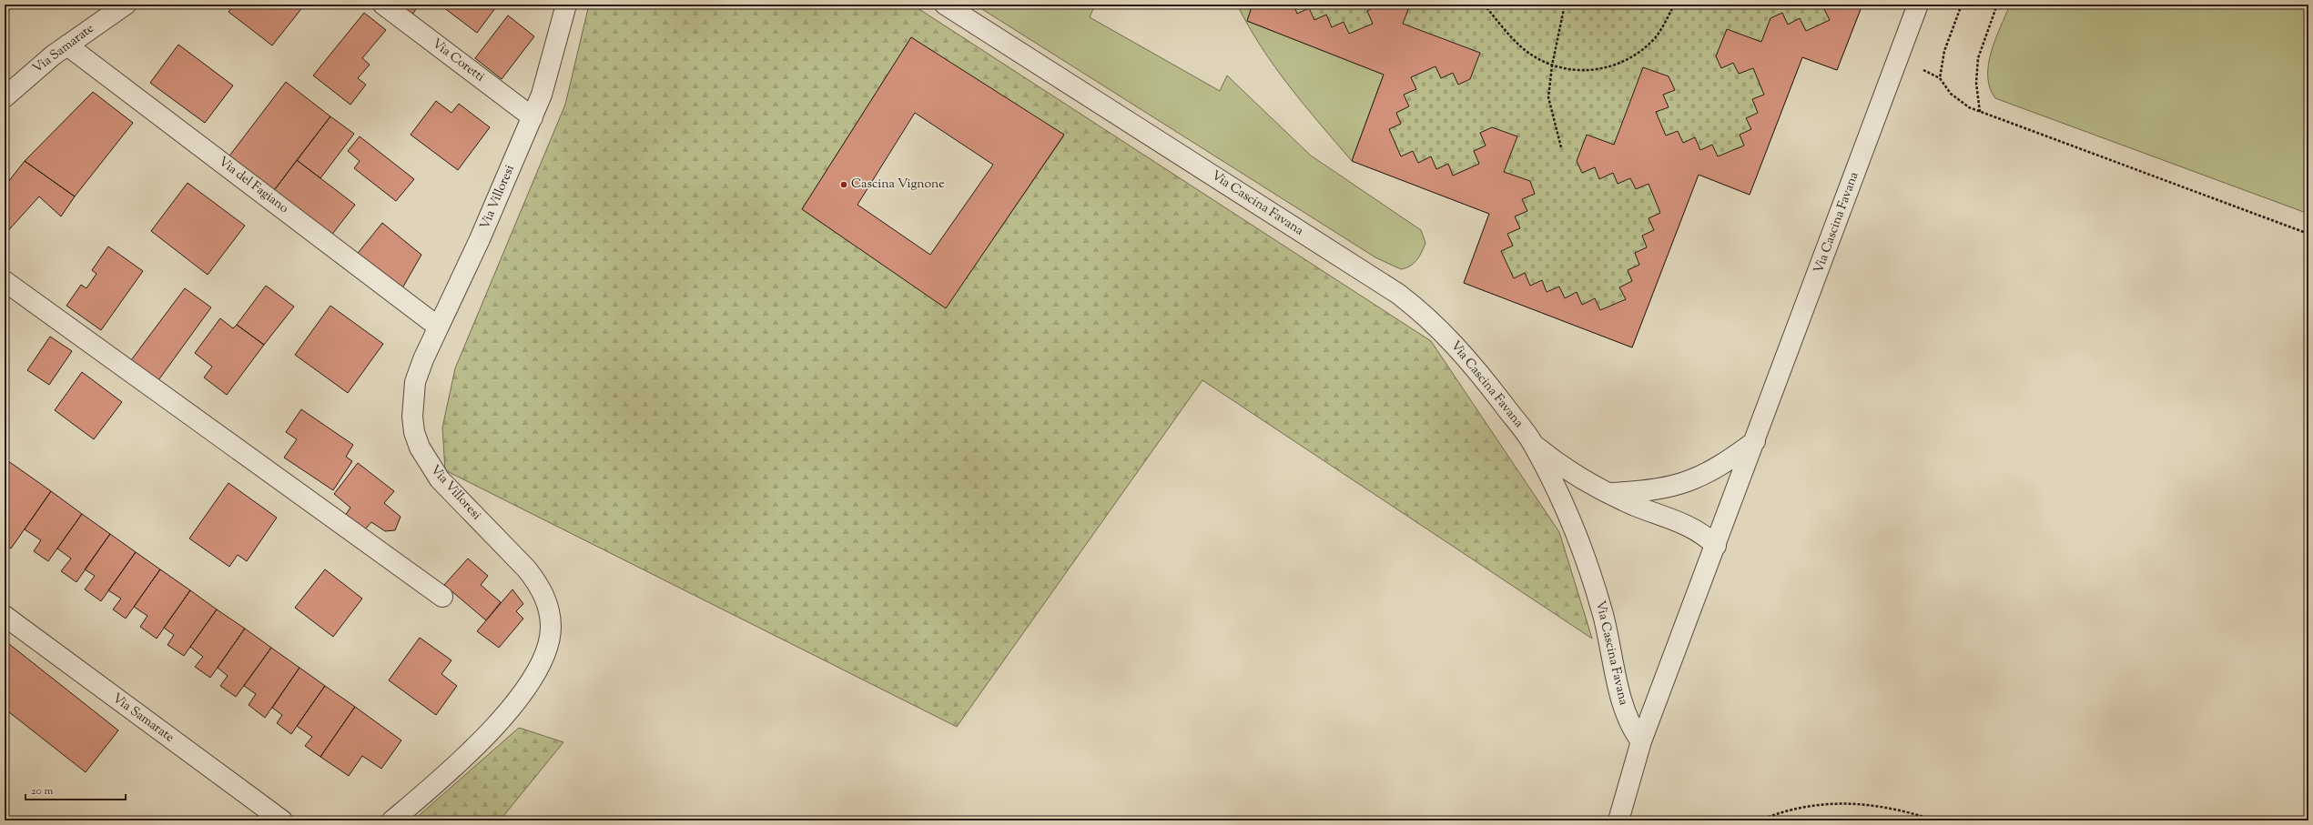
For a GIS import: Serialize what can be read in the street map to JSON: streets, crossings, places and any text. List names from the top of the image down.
{
  "streets": {
    "street": [
      "Via Samarate",
      "Via Coretti",
      "Via del Fagiano",
      "Via Villoresi",
      "Via Cascina Favana"
    ]
  },
  "crossings": [
    ["Via Samarate", "Via del Fagiano"],
    ["Via Coretti", "Via Villoresi"],
    ["Via del Fagiano", "Via Villoresi"]
  ],
  "places": ["Cascina Vignone"],
  "scale_bar": "20 m"
}
